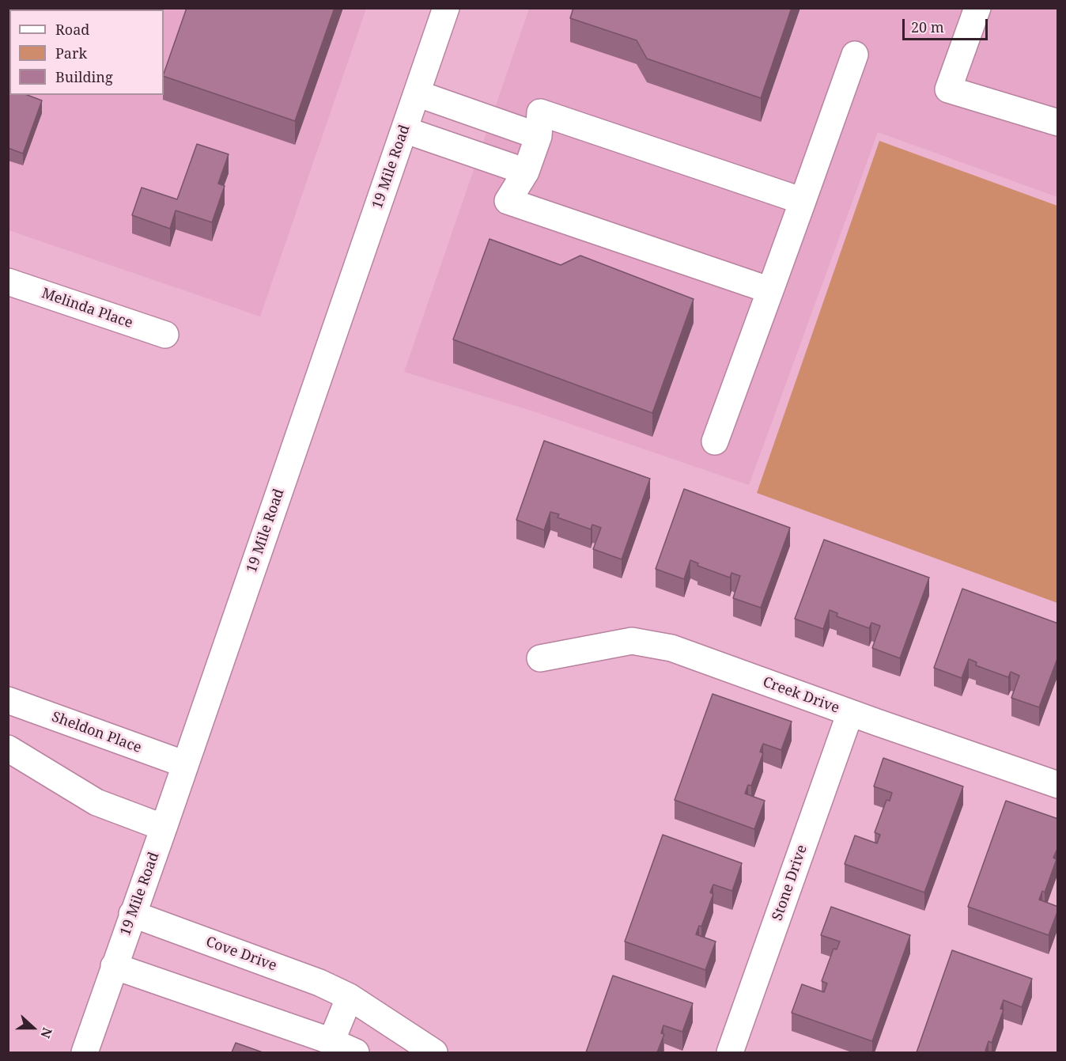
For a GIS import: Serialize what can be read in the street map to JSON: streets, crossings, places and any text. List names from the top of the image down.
{
  "streets": {
    "street": [
      "19 Mile Road",
      "Melinda Place",
      "Creek Drive",
      "Sheldon Place",
      "Stone Drive",
      "Cove Drive"
    ]
  },
  "crossings": [
    ["19 Mile Road", "Sheldon Place"],
    ["19 Mile Road", "Cove Drive"],
    ["Creek Drive", "Stone Drive"]
  ],
  "legend": ["Road", "Park", "Building"],
  "scale_bar": "20 m",
  "north": "right"
}
